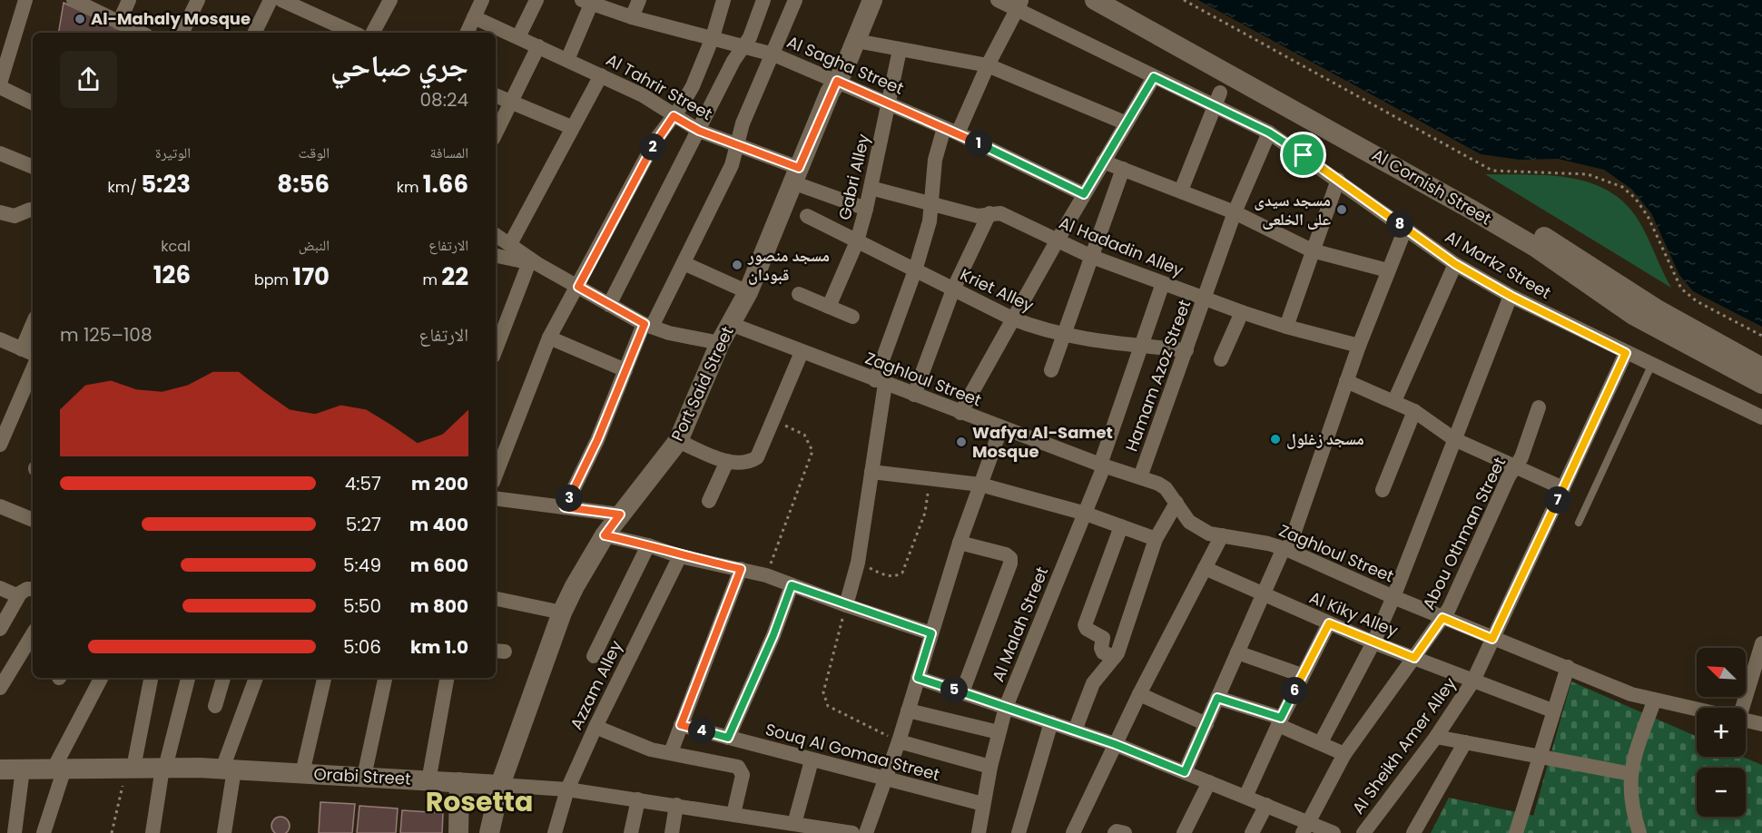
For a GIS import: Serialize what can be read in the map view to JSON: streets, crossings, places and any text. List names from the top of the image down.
{
  "streets": {
    "main road": ["Al Cornish Street", "Port Said Street", "Orabi Street"],
    "street": [
      "Al Sagha Street",
      "Al Tahrir Street",
      "Gabri Alley",
      "Al Hadadin Alley",
      "Al Markz Street",
      "Kriet Alley",
      "Hamam Azoz Street",
      "Zaghloul Street",
      "Abou Othman Street",
      "Al Kiky Alley",
      "Al Malah Street",
      "Azzam Alley",
      "Al Sheikh Amer Alley",
      "Souq Al Gomaa Street"
    ]
  },
  "crossings": [
    ["Al Sagha Street", "Gabri Alley"],
    ["Al Sagha Street", "Port Said Street"],
    ["Al Tahrir Street", "Gabri Alley"],
    ["Al Tahrir Street", "Port Said Street"],
    ["Gabri Alley", "Al Hadadin Alley"],
    ["Gabri Alley", "Kriet Alley"],
    ["Al Hadadin Alley", "Hamam Azoz Street"],
    ["Al Hadadin Alley", "Al Malah Street"],
    ["Al Markz Street", "Hamam Azoz Street"],
    ["Al Markz Street", "Al Sheikh Amer Alley"],
    ["Kriet Alley", "Hamam Azoz Street"],
    ["Kriet Alley", "Al Malah Street"],
    ["Hamam Azoz Street", "Zaghloul Street"],
    ["Zaghloul Street", "Port Said Street"],
    ["Zaghloul Street", "Abou Othman Street"],
    ["Zaghloul Street", "Al Malah Street"],
    ["Zaghloul Street", "Al Sheikh Amer Alley"],
    ["Port Said Street", "Orabi Street"],
    ["Abou Othman Street", "Al Kiky Alley"],
    ["Al Kiky Alley", "Al Sheikh Amer Alley"],
    ["Al Malah Street", "Souq Al Gomaa Street"],
    ["Azzam Alley", "Orabi Street"]
  ],
  "districts": ["Rosetta"],
  "places": [
    "Al-Mahaly Mosque",
    "مسجد سيدى على الخلعى",
    "مسجد منصور قبودان",
    "مسجد زغلول",
    "Wafya Al-Samet Mosque"
  ],
  "north": "top left",
  "page": {
    "heading": ["جري صباحي", "08:24"],
    "stats": [
      ["المسافة", "1.66 km"],
      ["الوقت", "8:56"],
      ["الوتيرة", "5:23 /km"],
      ["الارتفاع", "22 m"],
      ["النبض", "170 bpm"],
      ["kcal", "126"]
    ],
    "pins": [
      "1",
      "2",
      "8",
      "3",
      "7",
      "5",
      "6",
      "4"
    ],
    "chart": ["الارتفاع", "108–125 m"],
    "list": [
      {
        "name": "200 m",
        "note": "4:57"
      },
      {
        "name": "400 m",
        "note": "5:27"
      },
      {
        "name": "600 m",
        "note": "5:49"
      },
      {
        "name": "800 m",
        "note": "5:50"
      },
      {
        "name": "1.0 km",
        "note": "5:06"
      }
    ],
    "map_buttons": ["+", "−"]
  }
}
